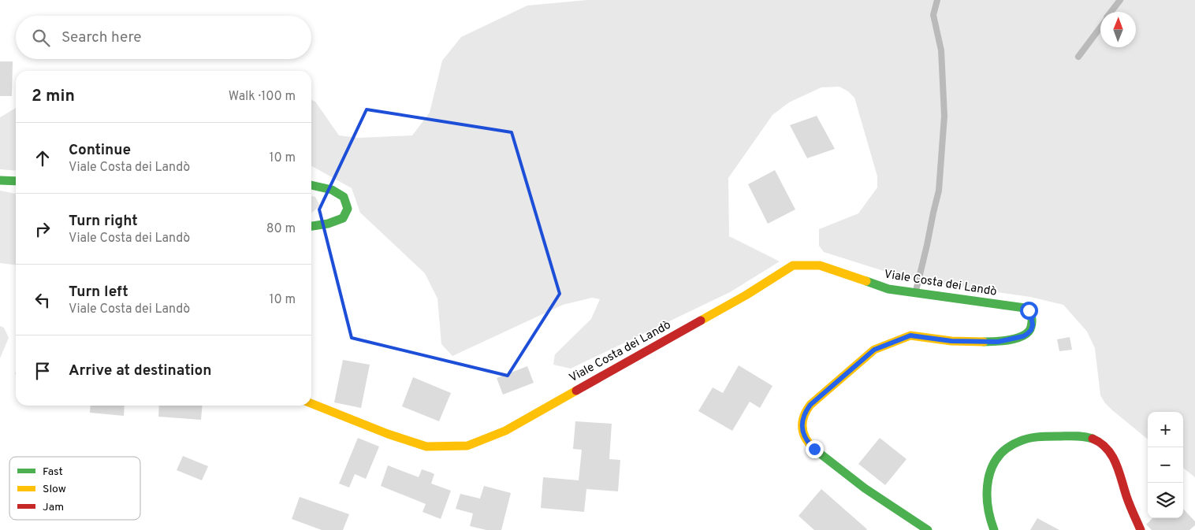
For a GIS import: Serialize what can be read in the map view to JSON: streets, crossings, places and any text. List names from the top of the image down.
{
  "streets": {
    "street": ["Viale Costa dei Landò"]
  },
  "legend": ["Fast", "Slow", "Jam"],
  "north": "top",
  "page": {
    "search": "Search here",
    "heading": ["2 min", "Walk · 100 m"],
    "list": [
      ["Continue", "Viale Costa dei Landò", "10 m"],
      ["Turn right", "Viale Costa dei Landò", "80 m"],
      ["Turn left", "Viale Costa dei Landò", "10 m"],
      "Arrive at destination"
    ],
    "map_buttons": ["+", "−"]
  }
}
